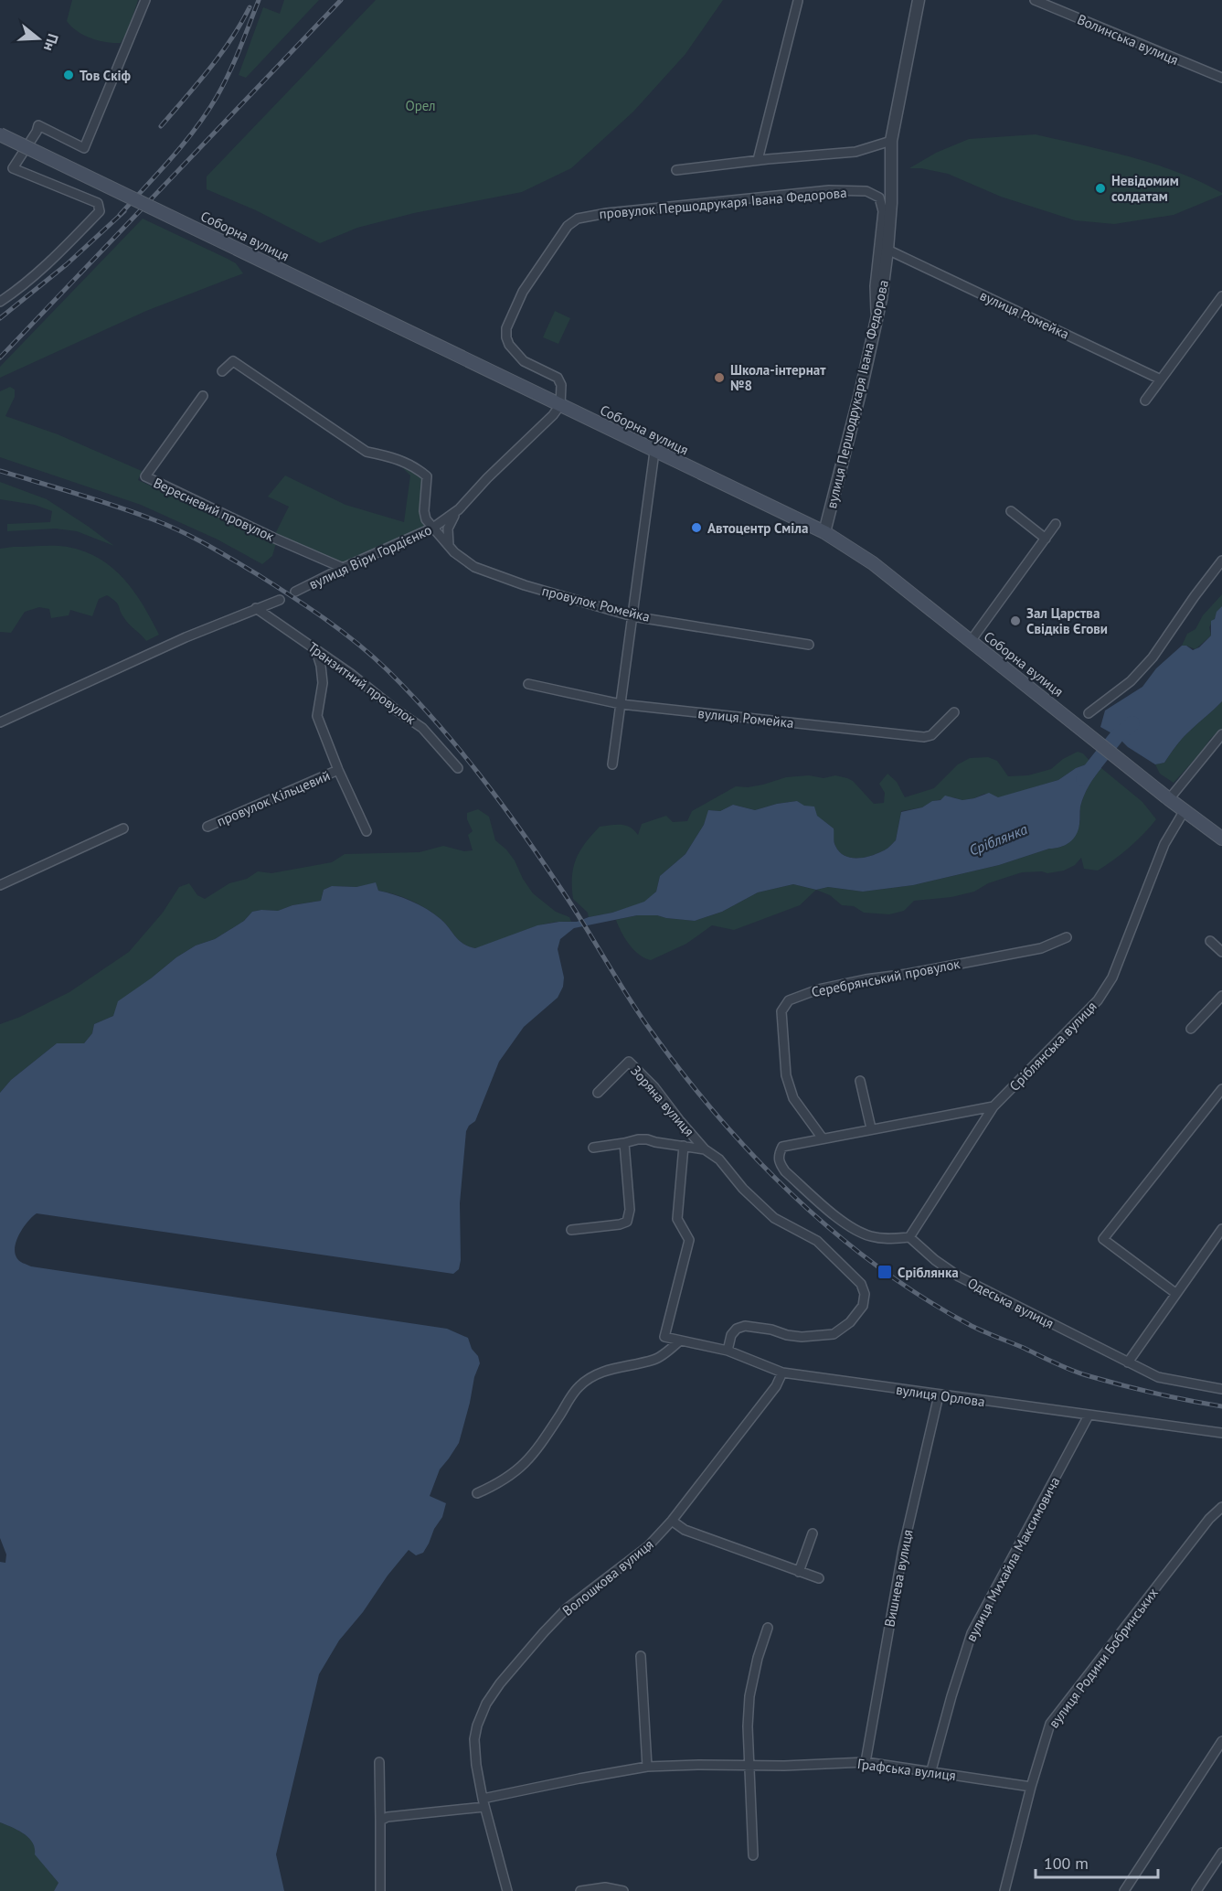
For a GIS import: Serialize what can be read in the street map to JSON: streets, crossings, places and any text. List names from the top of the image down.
{
  "streets": {
    "main road": ["Соборна вулиця"],
    "street": [
      "Волинська вулиця",
      "провулок Першодрукаря Івана Федорова",
      "вулиця Ромейка",
      "вулиця Першодрукаря Івана Федорова",
      "Вересневий провулок",
      "вулиця Віри Гордієнко",
      "провулок Ромейка",
      "Транзитний провулок",
      "провулок Кільцевий",
      "Серебрянський провулок",
      "Сріблянська вулиця",
      "Зоряна вулиця",
      "Одеська вулиця",
      "вулиця Орлова",
      "вулиця Михайла Максимовича",
      "Волошкова вулиця",
      "Вишнева вулиця",
      "вулиця Родини Бобринських",
      "Графська вулиця"
    ]
  },
  "crossings": [
    ["провулок Першодрукаря Івана Федорова", "Соборна вулиця"],
    ["провулок Першодрукаря Івана Федорова", "вулиця Першодрукаря Івана Федорова"],
    ["провулок Першодрукаря Івана Федорова", "вулиця Віри Гордієнко"],
    ["Соборна вулиця", "вулиця Першодрукаря Івана Федорова"],
    ["Соборна вулиця", "вулиця Віри Гордієнко"],
    ["Соборна вулиця", "Сріблянська вулиця"],
    ["вулиця Ромейка", "вулиця Першодрукаря Івана Федорова"],
    ["Вересневий провулок", "вулиця Віри Гордієнко"],
    ["вулиця Віри Гордієнко", "провулок Ромейка"],
    ["Транзитний провулок", "провулок Кільцевий"],
    ["Сріблянська вулиця", "Одеська вулиця"],
    ["Зоряна вулиця", "вулиця Орлова"],
    ["вулиця Орлова", "вулиця Михайла Максимовича"],
    ["вулиця Орлова", "Волошкова вулиця"],
    ["вулиця Орлова", "Вишнева вулиця"],
    ["вулиця Михайла Максимовича", "Графська вулиця"],
    ["Волошкова вулиця", "Графська вулиця"],
    ["Вишнева вулиця", "Графська вулиця"],
    ["вулиця Родини Бобринських", "Графська вулиця"]
  ],
  "water": ["Сріблянка"],
  "parks": ["Орел"],
  "places": {
    "other": [
      "Тов Скіф",
      "Невідомим солдатам",
      "Школа-інтернат №8",
      "Автоцентр Сміла",
      "Зал Царства Свідків Єгови"
    ],
    "transit": ["Сріблянка"]
  },
  "scale_bar": "100 m",
  "north": "right"
}
